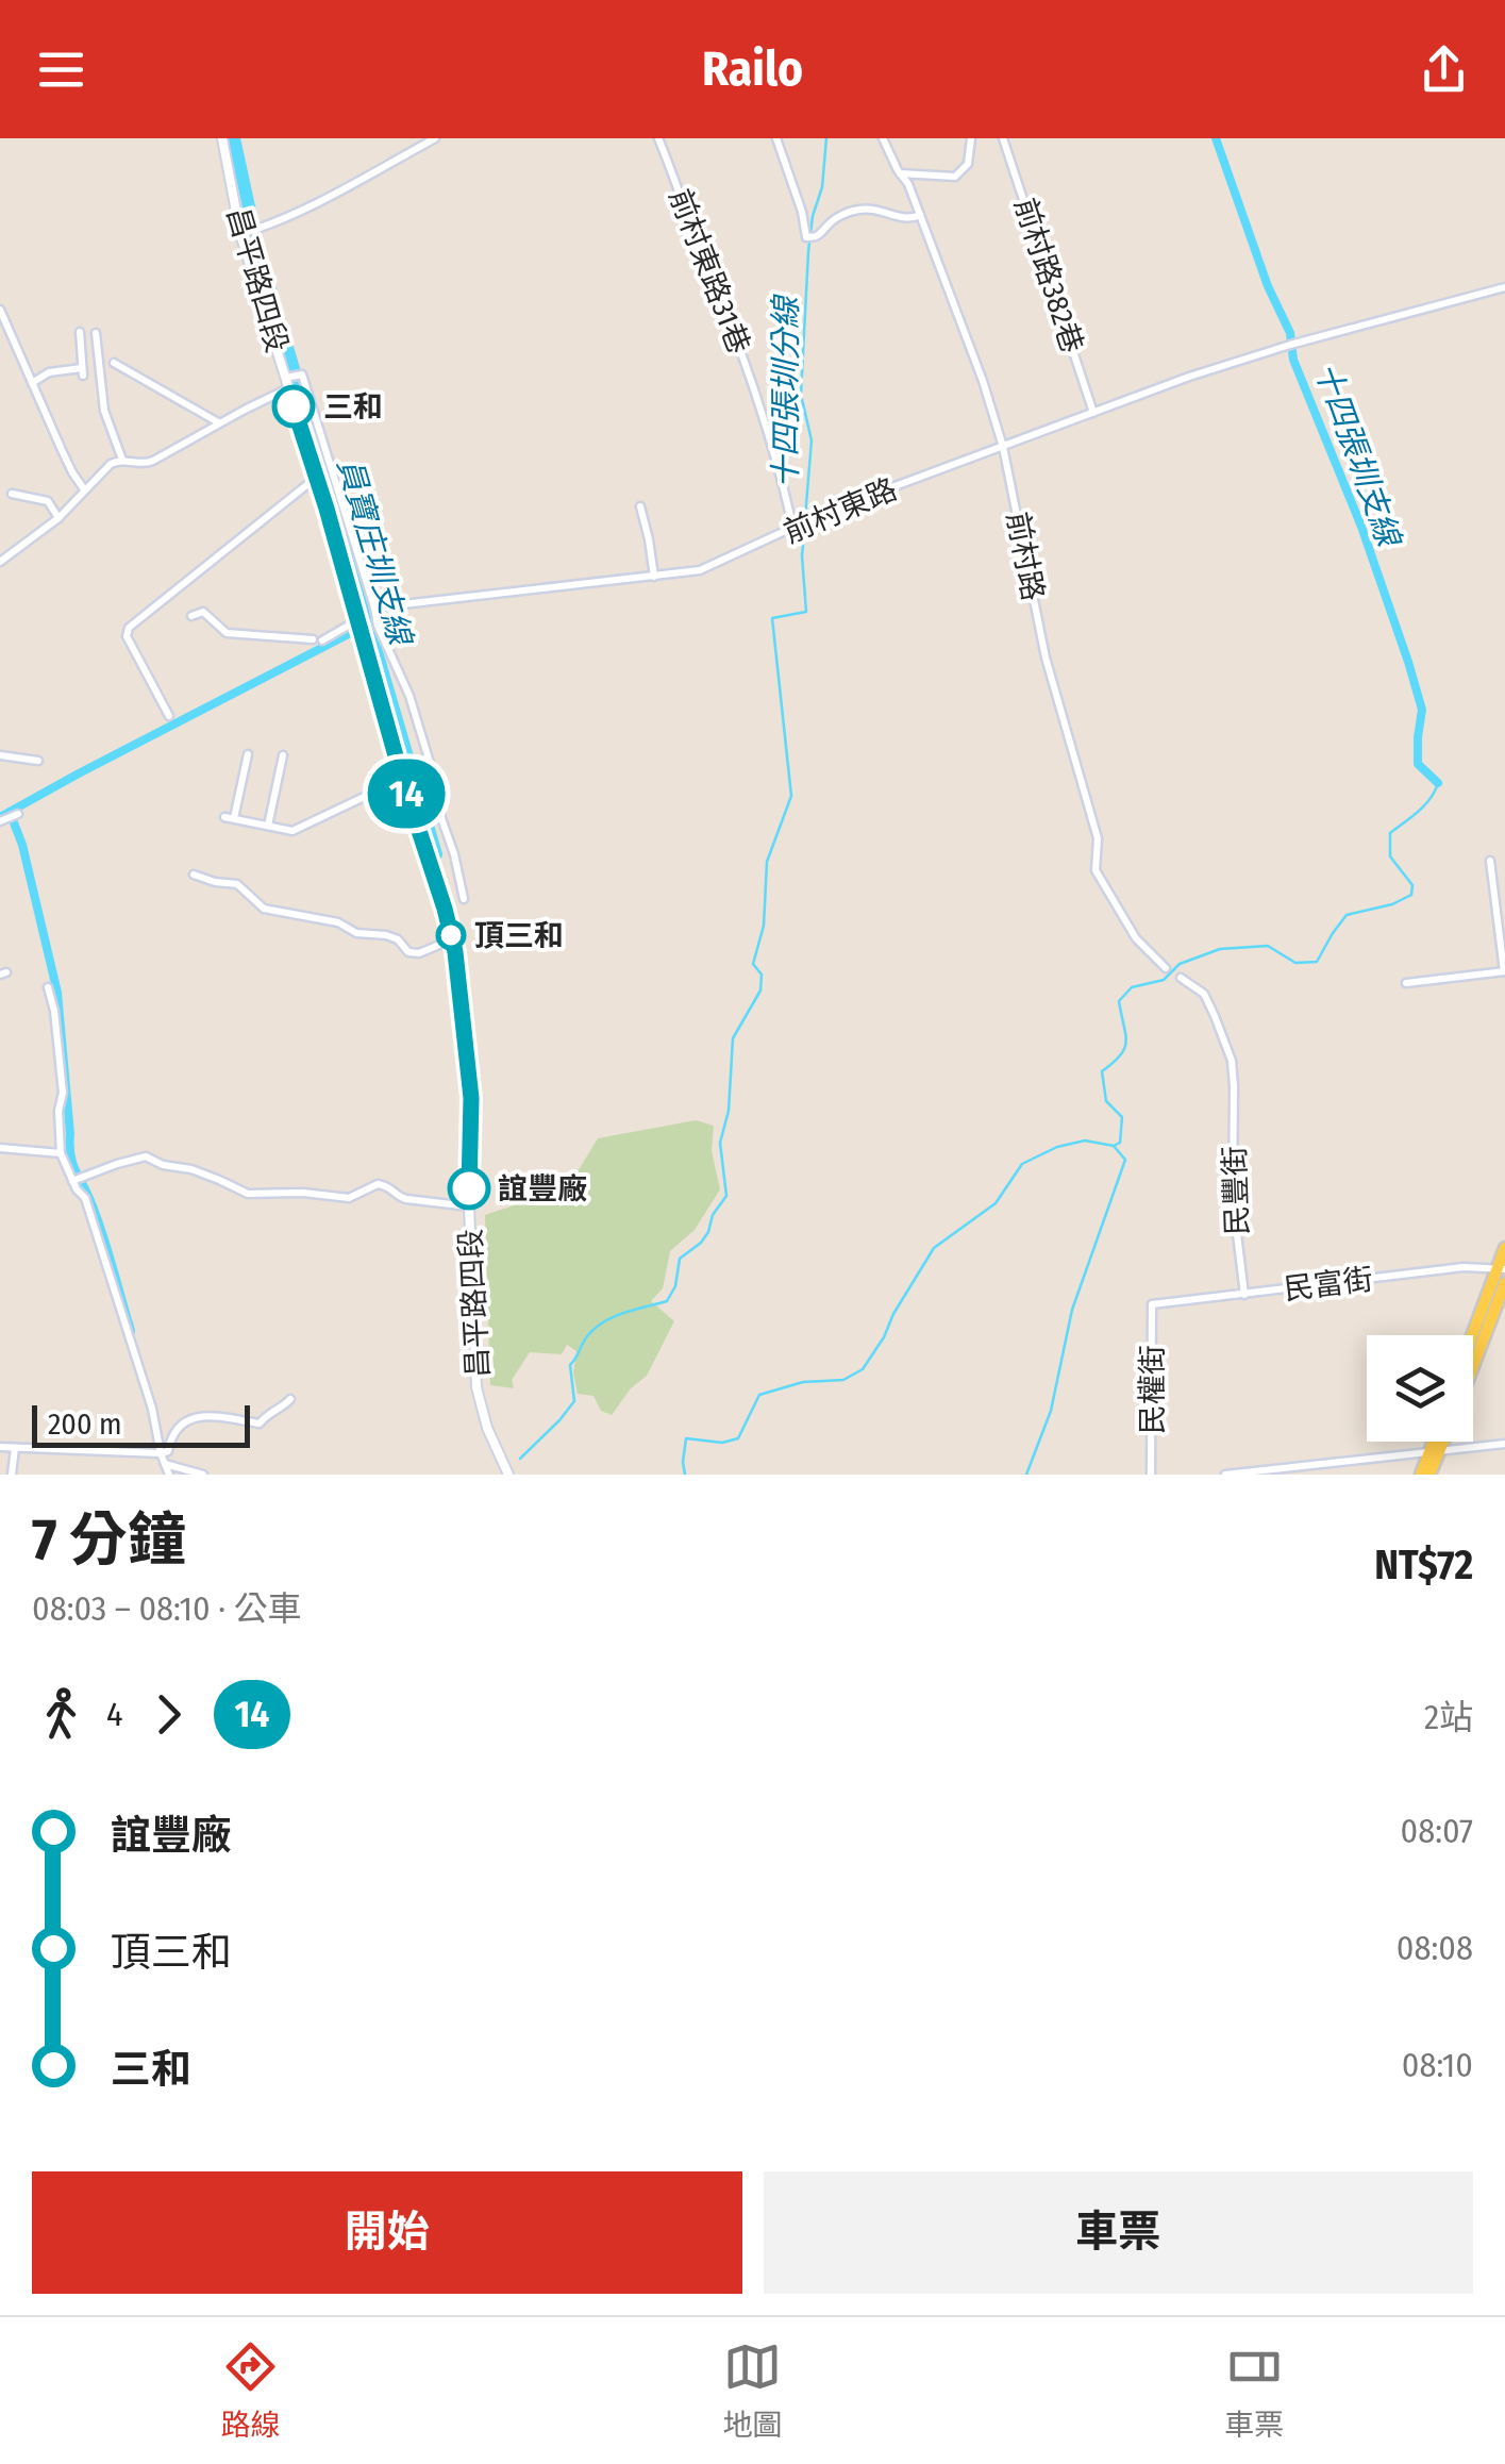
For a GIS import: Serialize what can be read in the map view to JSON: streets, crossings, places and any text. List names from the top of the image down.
{
  "streets": {
    "street": [
      "前村東路31巷",
      "前村路382巷",
      "昌平路四段",
      "前村東路",
      "前村路",
      "民豐街",
      "民富街",
      "民權街"
    ]
  },
  "crossings": [
    ["前村東路31巷", "前村東路"],
    ["前村路382巷", "前村東路"],
    ["前村東路", "前村路"],
    ["民豐街", "民富街"],
    ["民富街", "民權街"]
  ],
  "water": ["十四張圳分線", "十四張圳支線", "員寶庄圳支線"],
  "places": ["三和", "頂三和", "誼豐廠"],
  "lines": ["bus line 14"],
  "scale_bar": "200 m",
  "page": {
    "header": "Railo",
    "on_map": "14",
    "scale": "200 m",
    "heading": ["7 分鐘", "08:03 – 08:10 · 公車", "NT$72"],
    "legs": ["4", "14", "2站"],
    "list": [
      {
        "name": "誼豐廠",
        "value": "08:07"
      },
      {
        "name": "頂三和",
        "value": "08:08"
      },
      {
        "name": "三和",
        "value": "08:10"
      }
    ],
    "buttons": ["開始", "車票"],
    "tabs": ["路線", "地圖", "車票"]
  }
}
